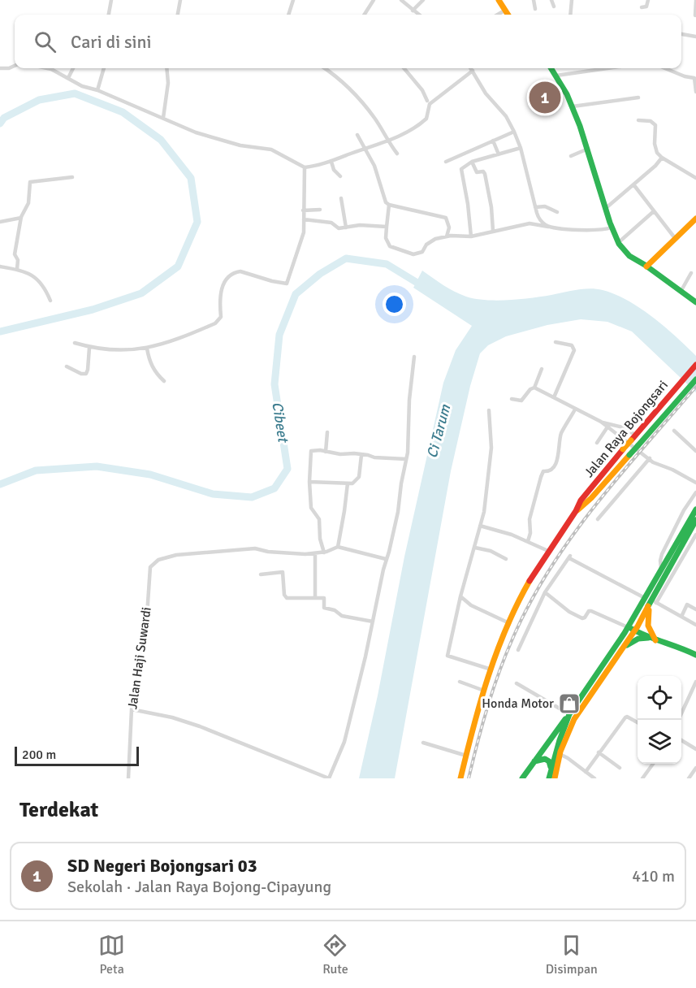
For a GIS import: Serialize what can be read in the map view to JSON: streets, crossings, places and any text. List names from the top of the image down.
{
  "streets": {
    "main road": ["Jalan Raya Bojongsari"],
    "street": ["Jalan Haji Suwardi"]
  },
  "water": ["Cibeet", "Ci Tarum"],
  "places": {
    "shop": ["Honda Motor"]
  },
  "scale_bar": "200 m",
  "page": {
    "search": "Cari di sini",
    "pins": "1",
    "scale": "200 m",
    "heading": "Terdekat",
    "list": [
      {
        "mark": "1",
        "name": "SD Negeri Bojongsari 03",
        "note": "Sekolah · Jalan Raya Bojong-Cipayung",
        "value": "410 m"
      }
    ],
    "nav": ["Peta", "Rute", "Disimpan"]
  }
}
